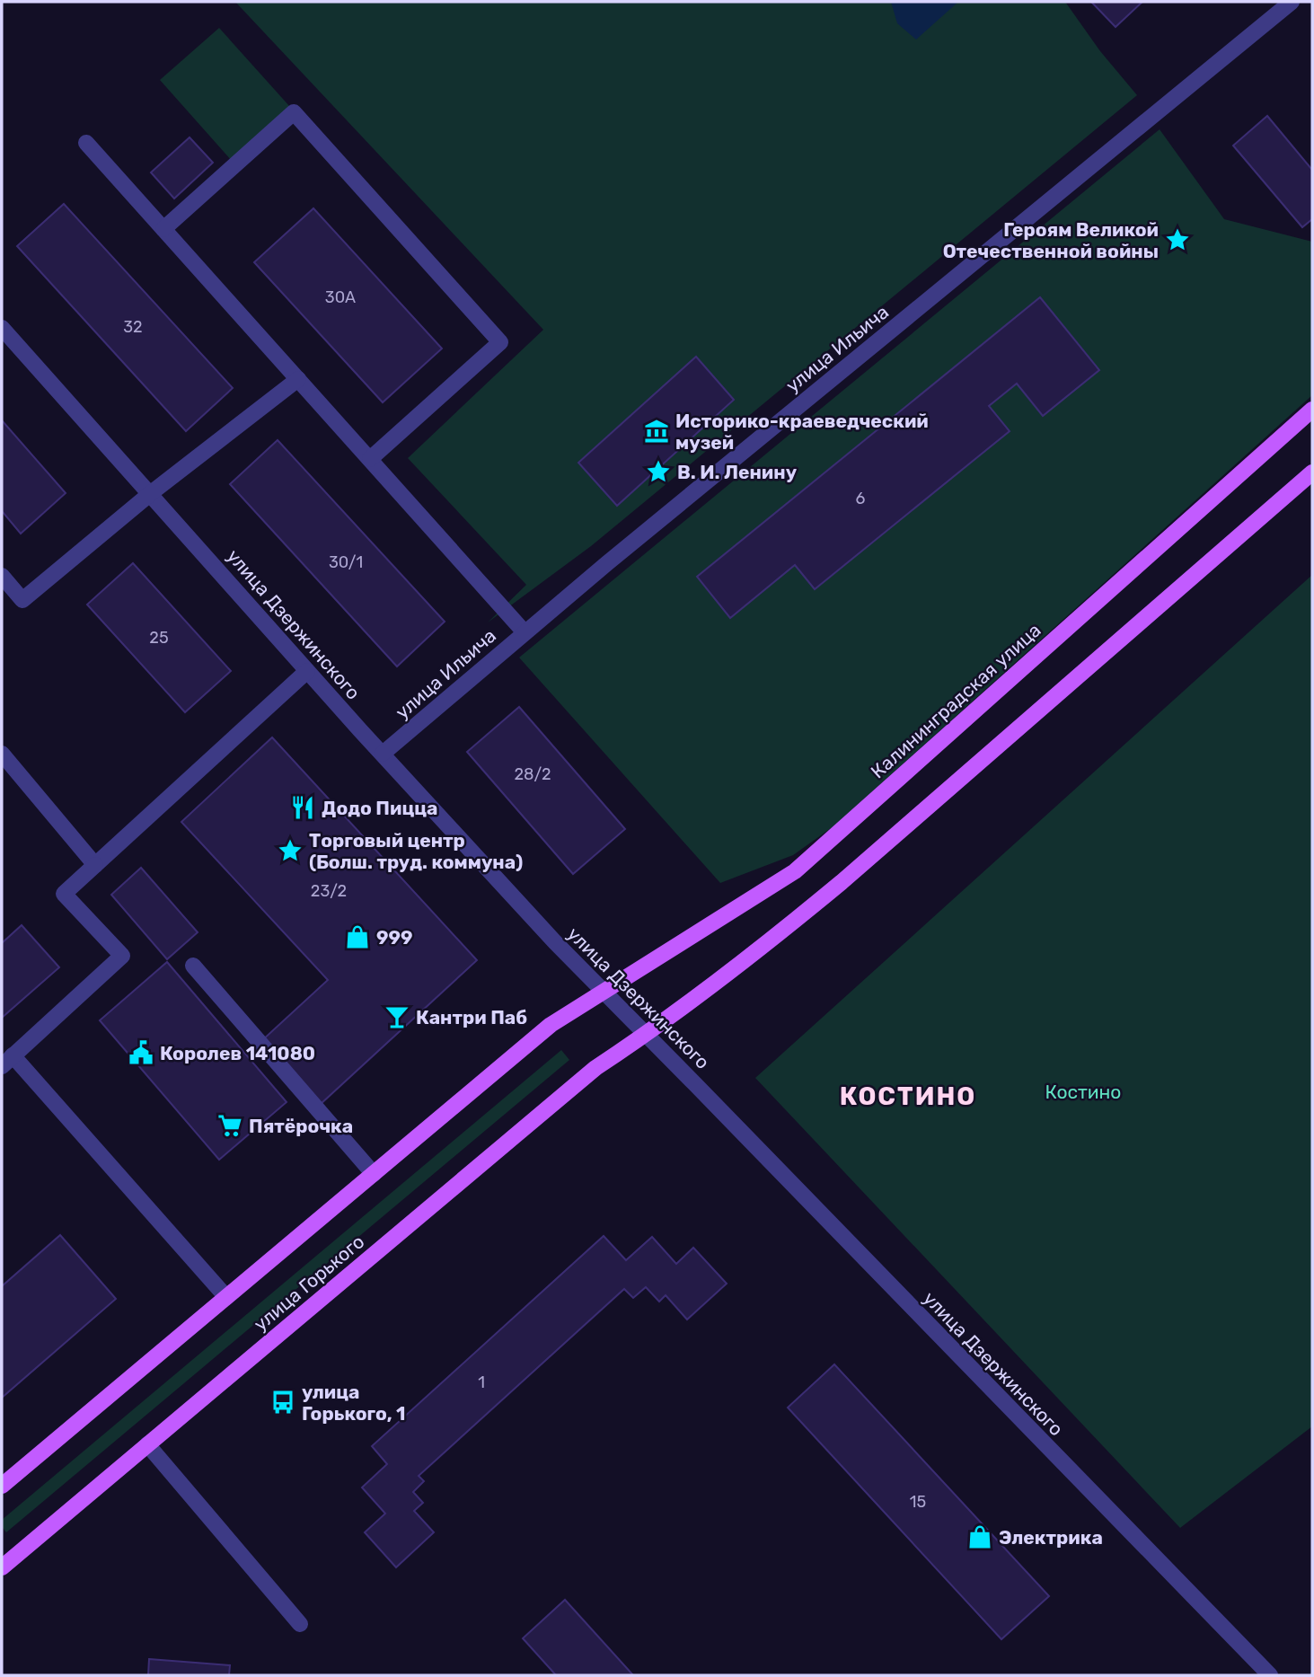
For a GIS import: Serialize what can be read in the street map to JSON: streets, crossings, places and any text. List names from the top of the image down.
{
  "streets": {
    "main road": ["Калининградская улица", "улица Горького"],
    "street": ["улица Ильича", "улица Дзержинского"]
  },
  "crossings": [
    ["улица Ильича", "улица Дзержинского"],
    ["улица Дзержинского", "Калининградская улица"],
    ["улица Дзержинского", "улица Горького"]
  ],
  "districts": ["КОСТИНО"],
  "parks": ["Костино"],
  "places": {
    "place": ["Героям Великой Отечественной войны", "В. И. Ленину", "Торговый центр (Болш. труд. коммуна)"],
    "museum": ["Историко-краеведческий музей"],
    "restaurant": ["Додо Пицца"],
    "shop": ["999", "Электрика"],
    "bar": ["Кантри Паб"],
    "public building": ["Королев 141080"],
    "supermarket": ["Пятёрочка"],
    "bus stop": ["улица Горького, 1"]
  },
  "house_numbers": [
    "30А",
    "32",
    "6",
    "30/1",
    "25",
    "28/2",
    "23/2",
    "1",
    "15"
  ]
}
